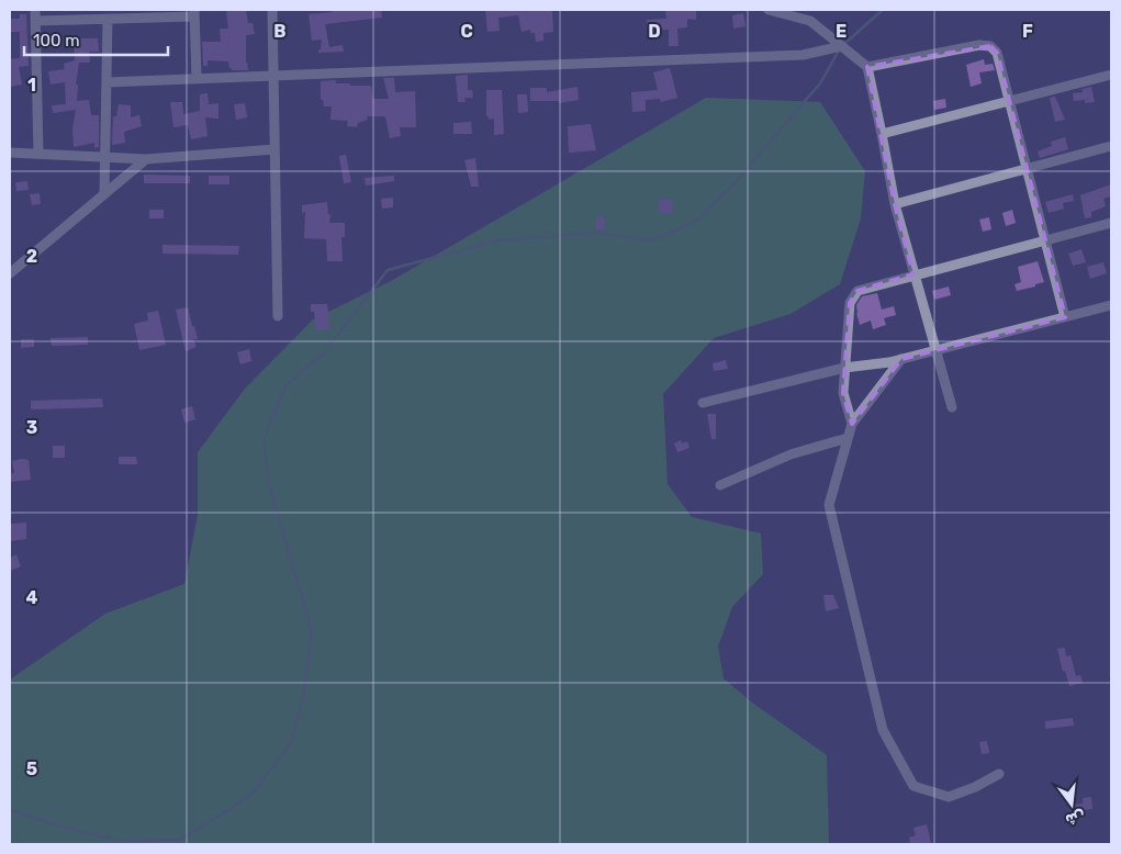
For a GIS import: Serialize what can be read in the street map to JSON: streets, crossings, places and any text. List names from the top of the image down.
{
  "scale_bar": "100 m",
  "north": "bottom",
  "grid": {
    "columns": [
      "B",
      "C",
      "D",
      "E",
      "F"
    ],
    "rows": [
      "1",
      "2",
      "3",
      "4",
      "5"
    ]
  }
}
